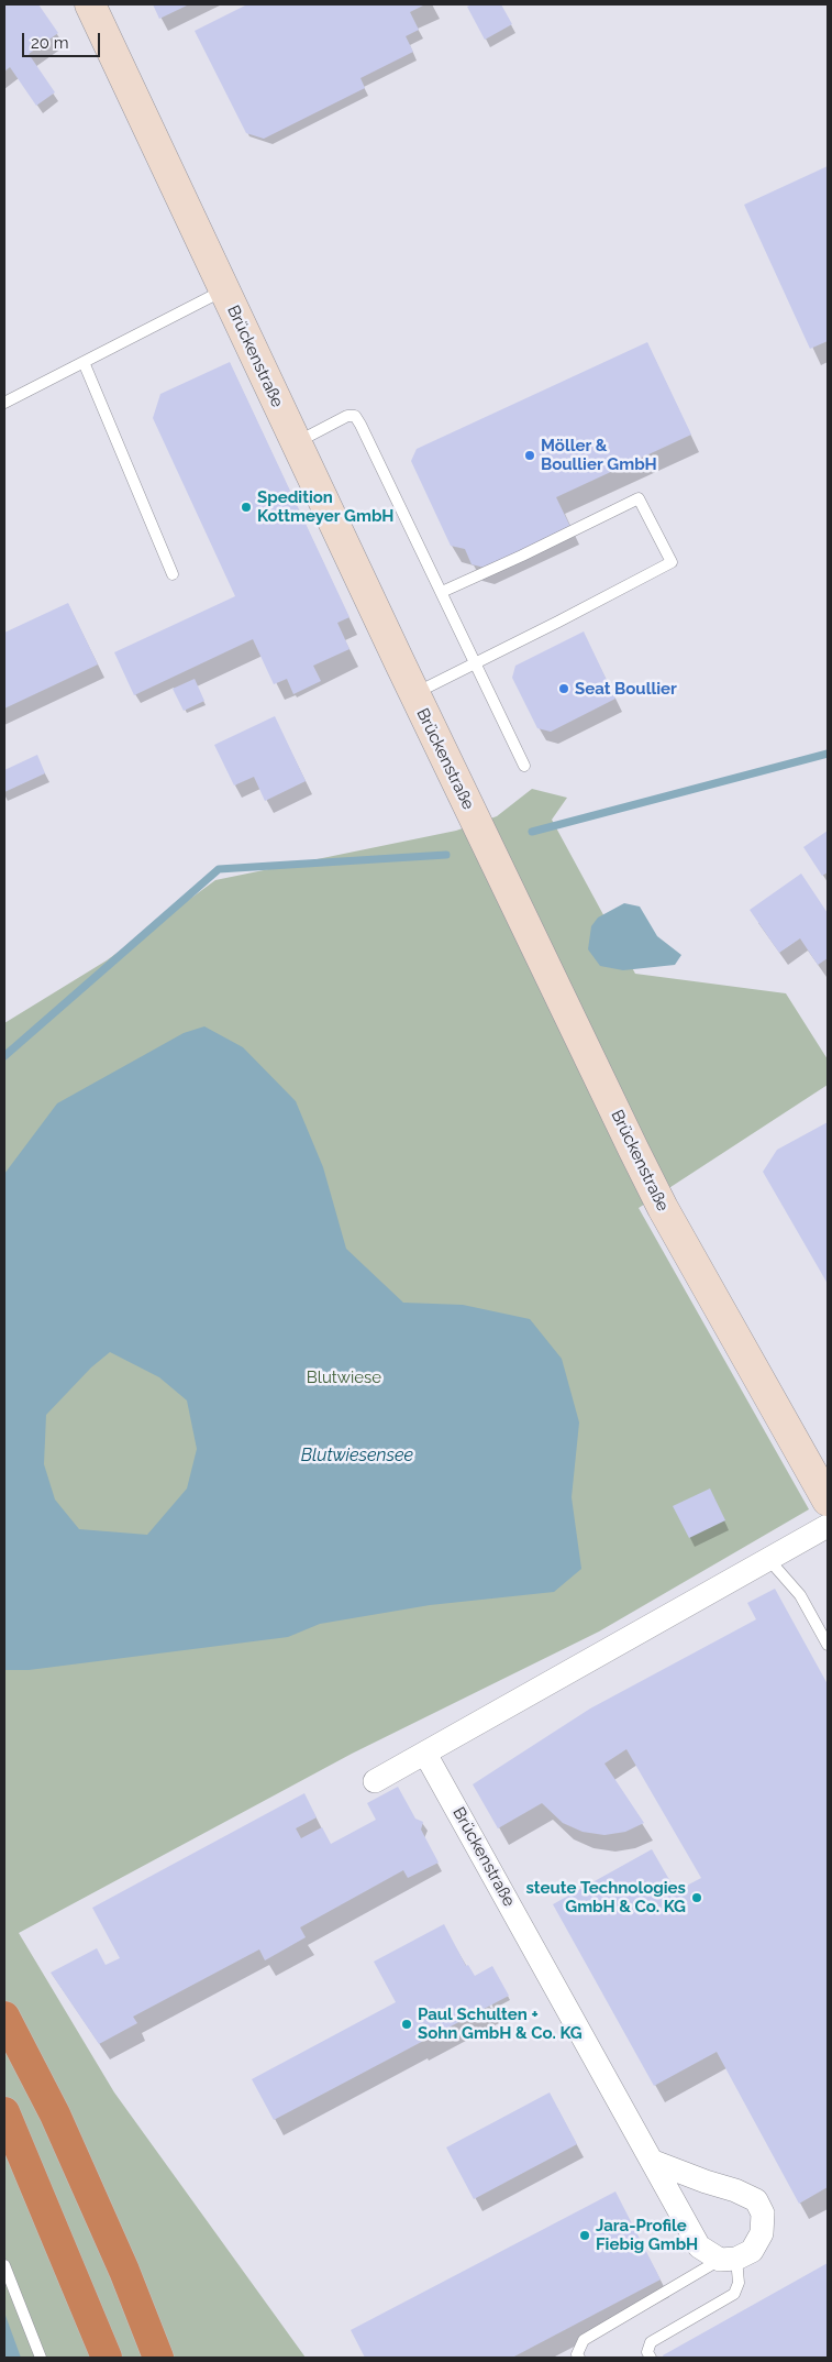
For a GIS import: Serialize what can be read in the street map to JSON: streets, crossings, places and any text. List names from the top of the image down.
{
  "streets": {
    "main road": ["Brückenstraße"]
  },
  "water": ["Blutwiesensee"],
  "parks": ["Blutwiese"],
  "places": [
    "Möller & Boullier GmbH",
    "Spedition Kottmeyer GmbH",
    "Seat Boullier",
    "steute Technologies GmbH & Co. KG",
    "Paul Schulten + Sohn GmbH & Co. KG",
    "Jara-Profile Fiebig GmbH"
  ],
  "scale_bar": "20 m"
}
